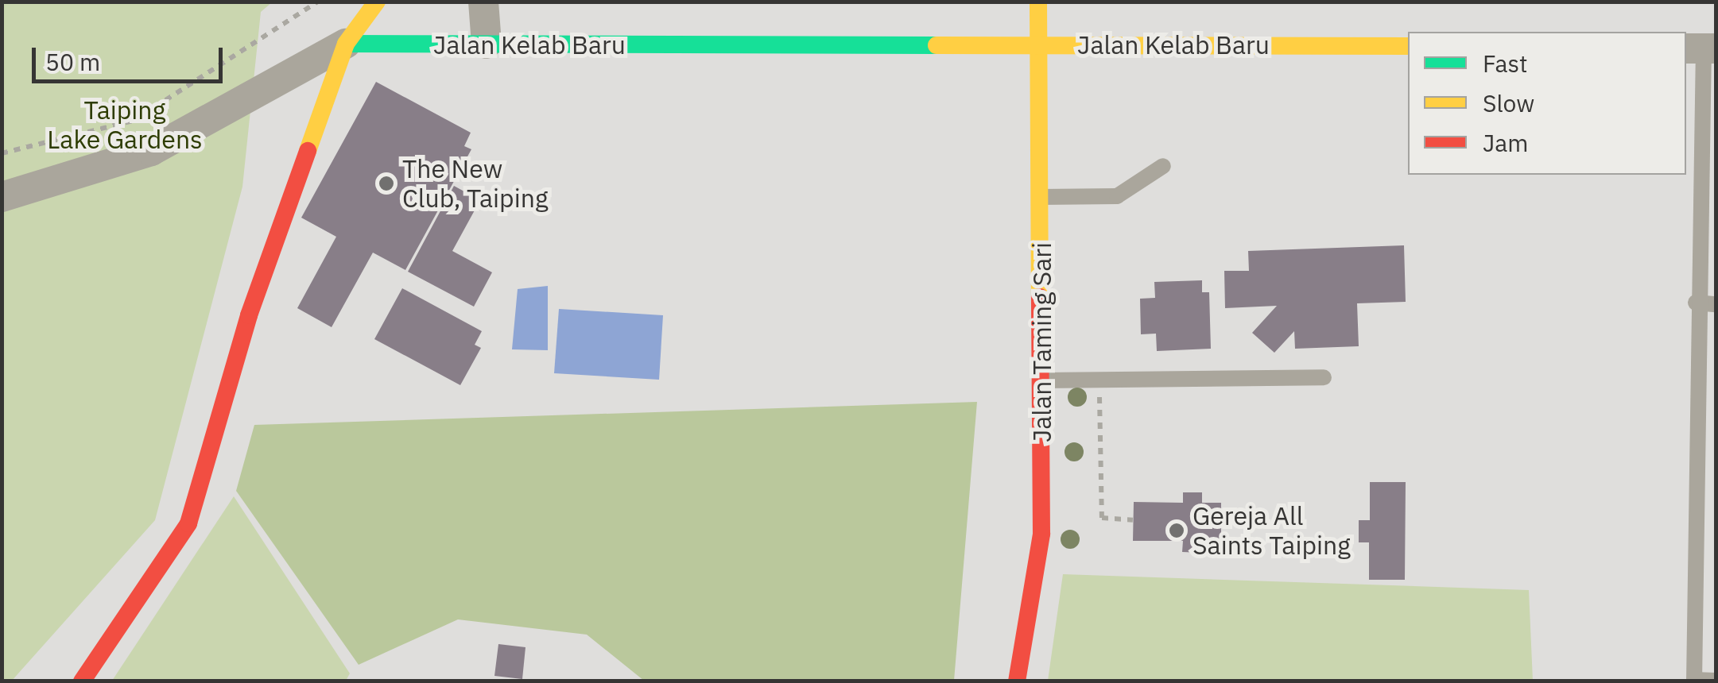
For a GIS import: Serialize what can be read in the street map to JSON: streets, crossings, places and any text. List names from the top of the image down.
{
  "streets": {
    "street": ["Jalan Kelab Baru", "Jalan Taming Sari"]
  },
  "crossings": [
    ["Jalan Kelab Baru", "Jalan Taming Sari"]
  ],
  "parks": ["Taiping Lake Gardens"],
  "places": ["The New Club, Taiping", "Gereja All Saints Taiping"],
  "legend": ["Fast", "Slow", "Jam"],
  "scale_bar": "50 m"
}
